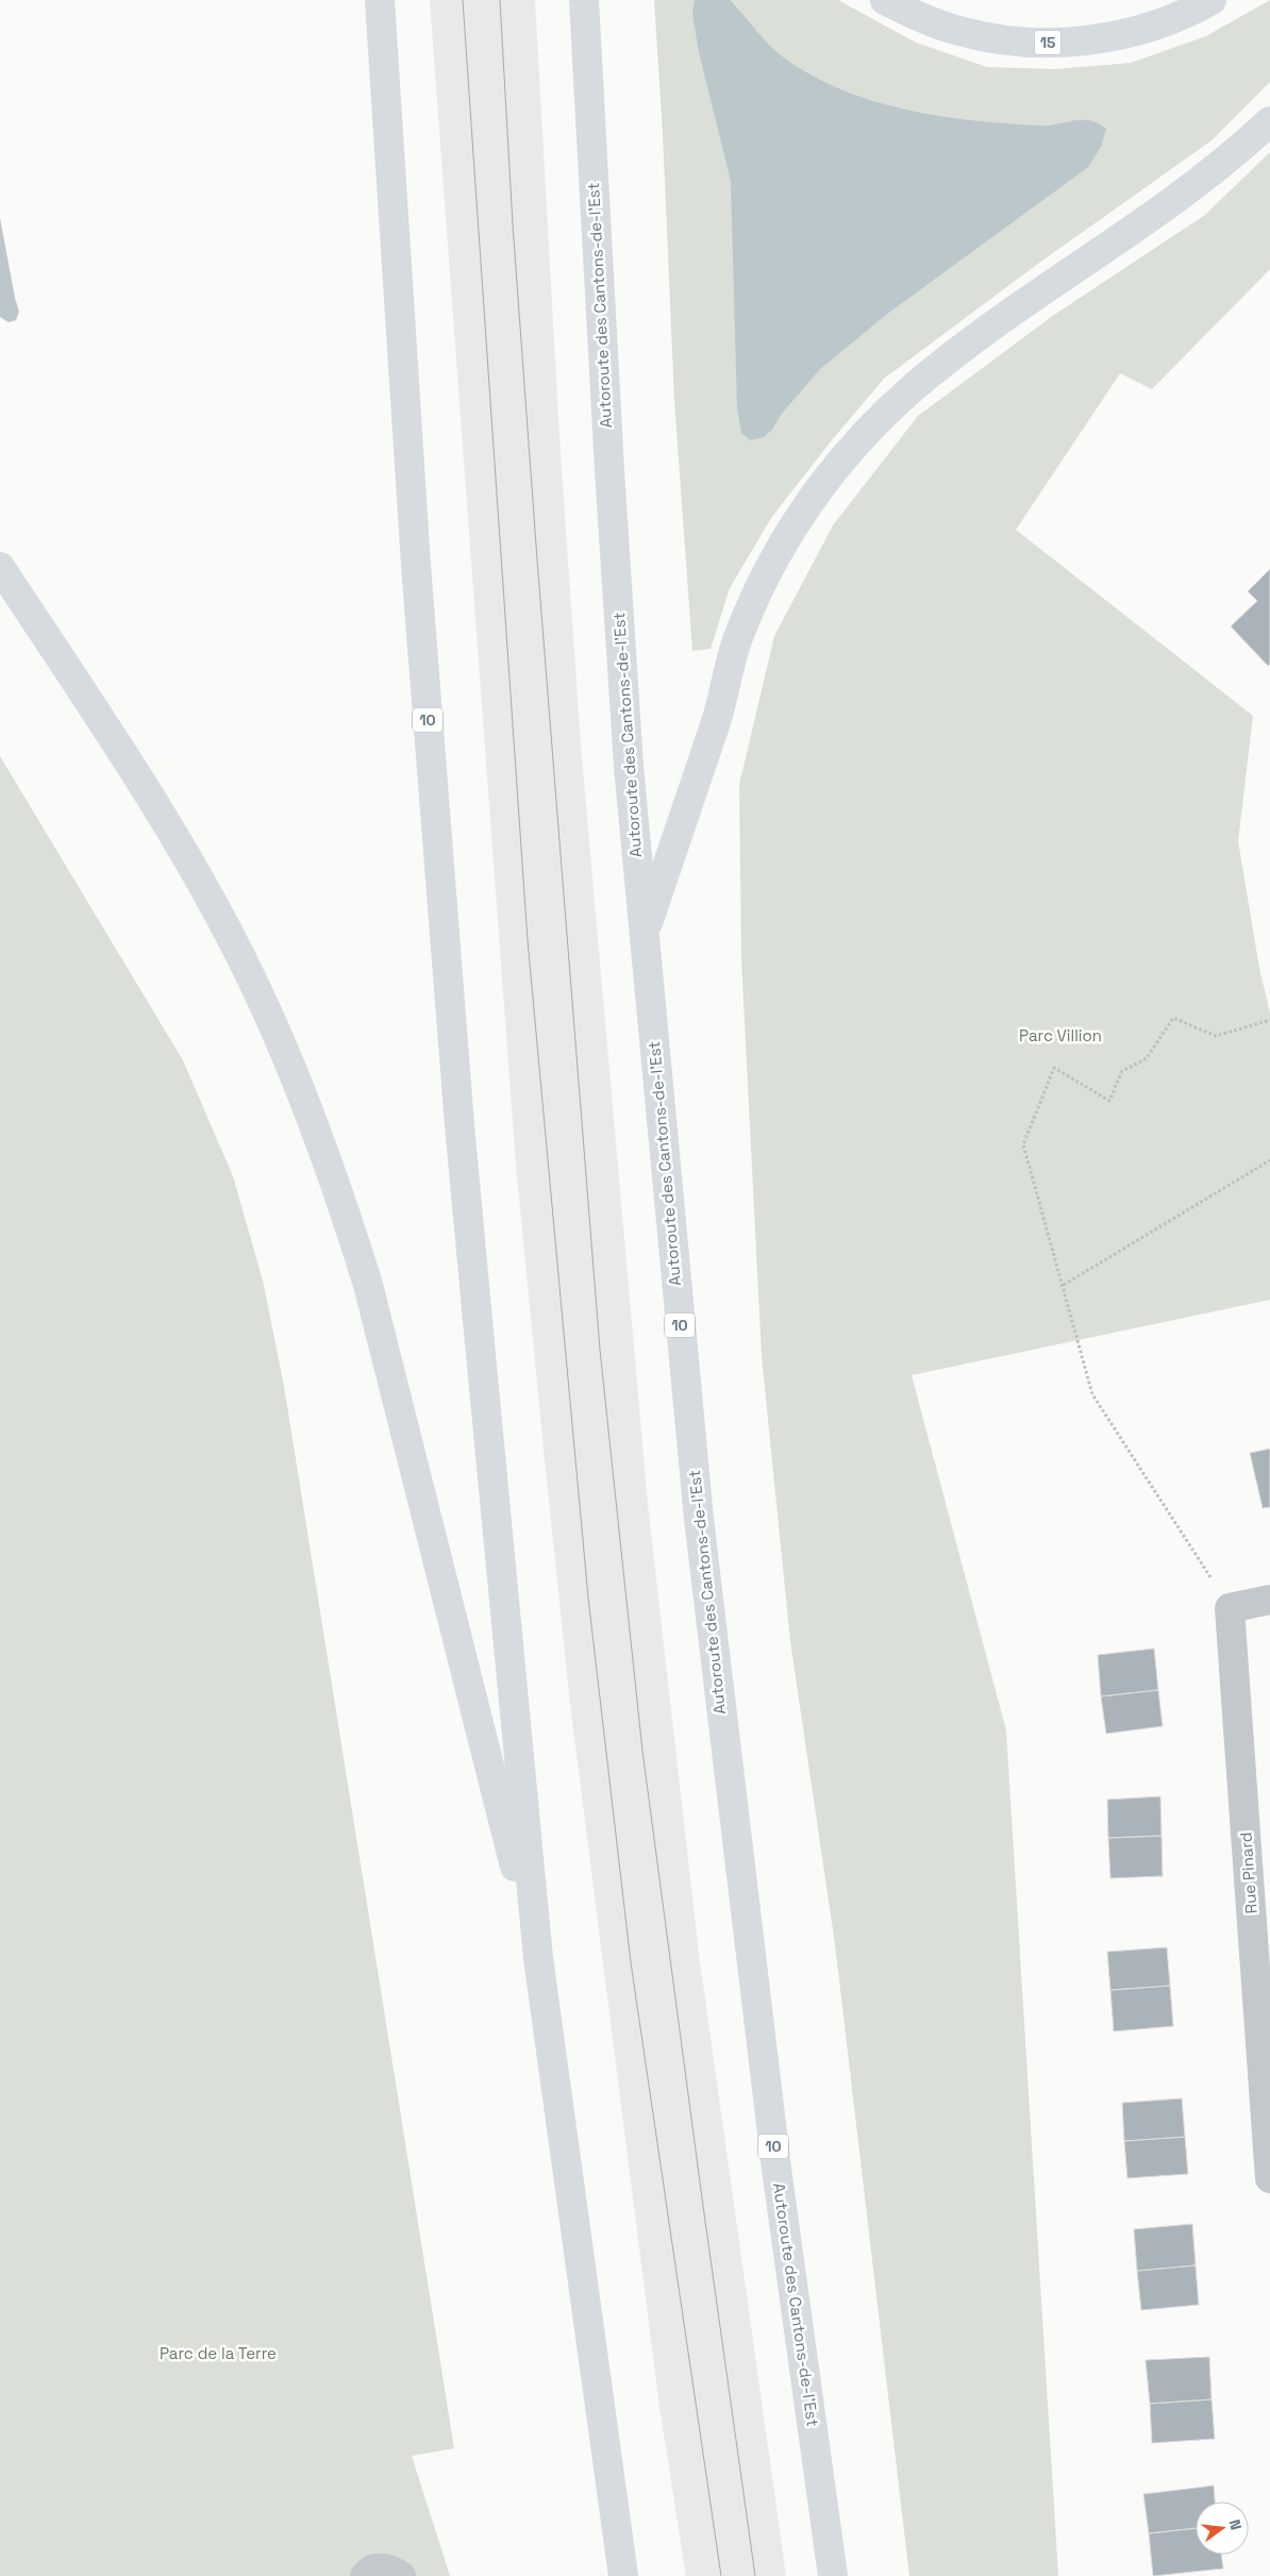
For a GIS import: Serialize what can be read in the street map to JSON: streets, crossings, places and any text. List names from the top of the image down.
{
  "streets": {
    "highway": ["15", "Autoroute des Cantons-de-l'Est", "10"],
    "street": ["Rue Pinard"]
  },
  "parks": ["Parc Villion", "Parc de la Terre"],
  "north": "right"
}
